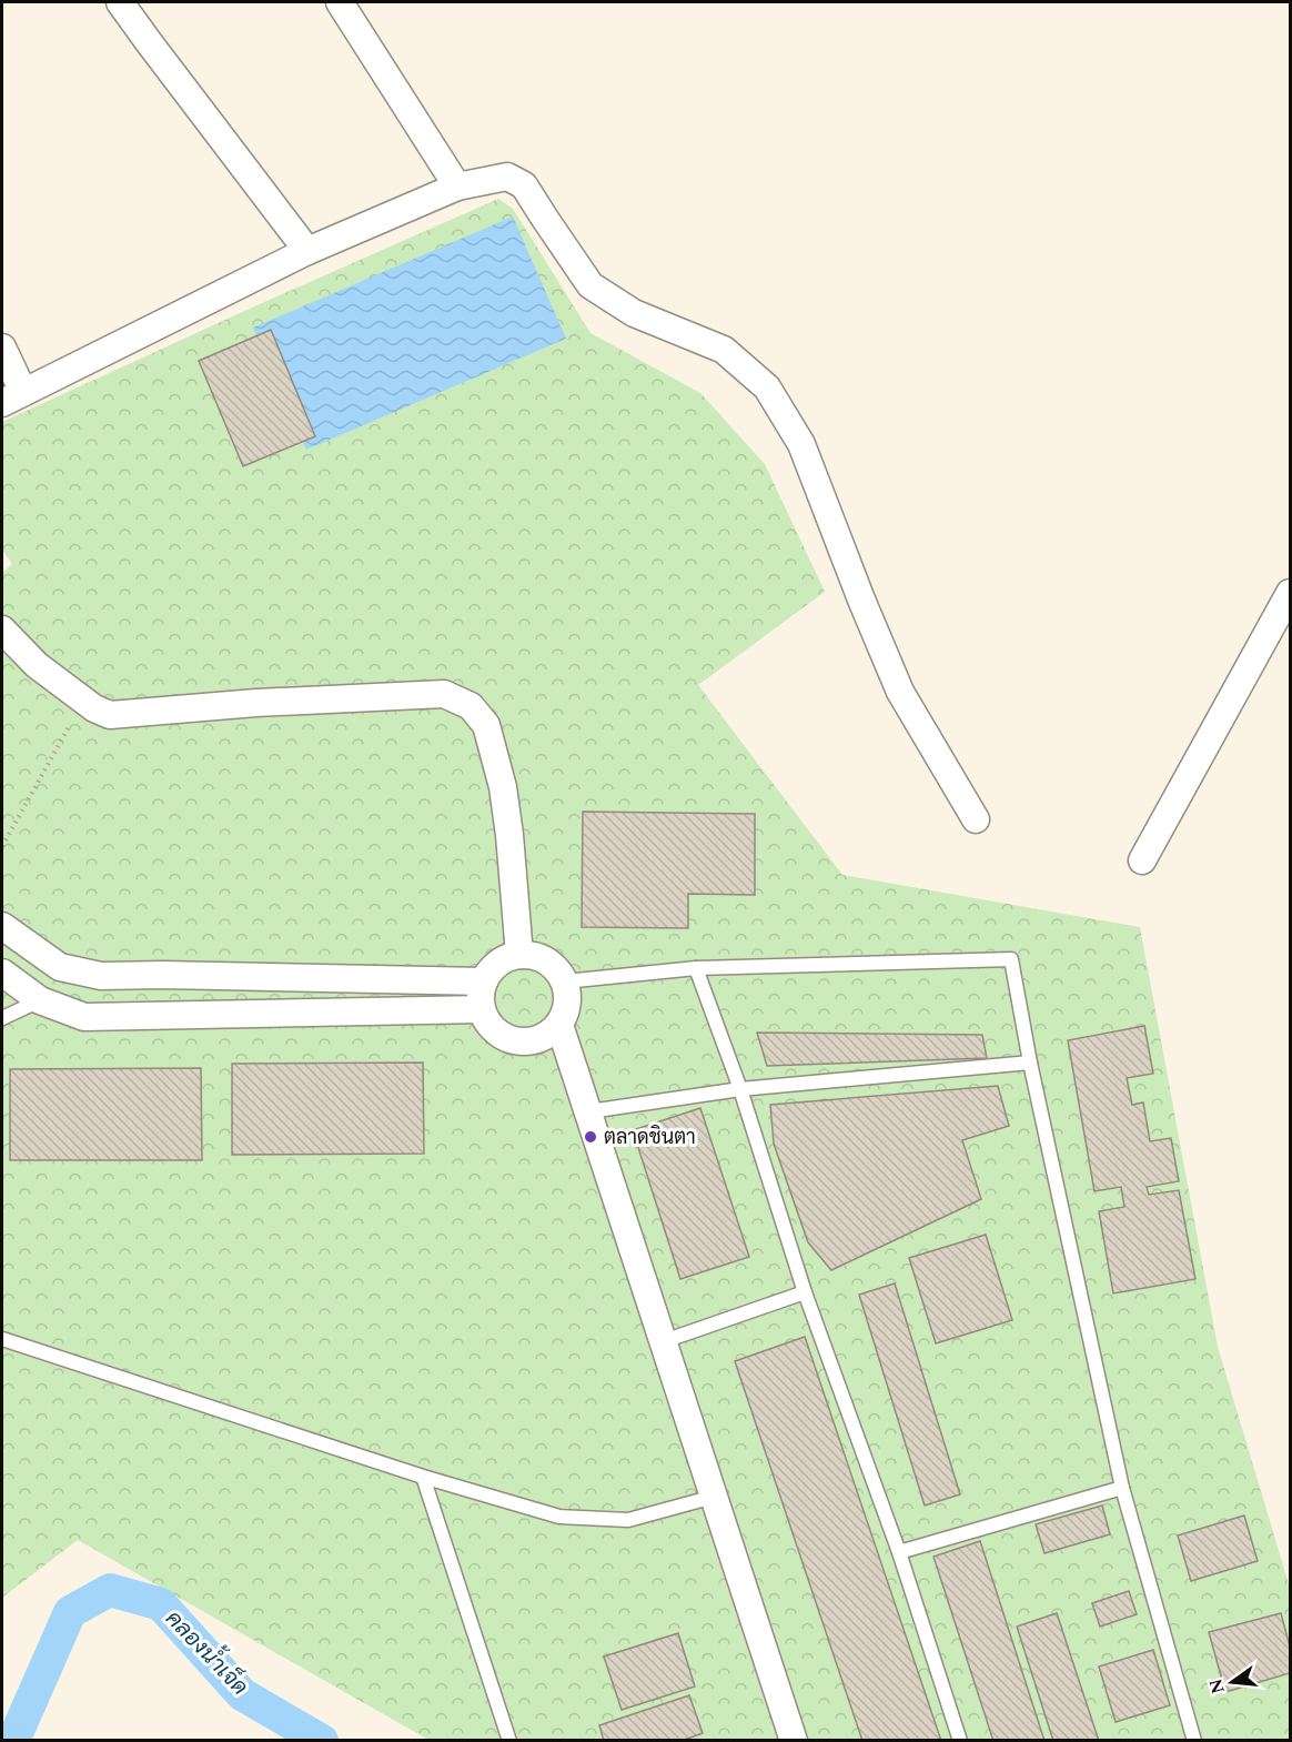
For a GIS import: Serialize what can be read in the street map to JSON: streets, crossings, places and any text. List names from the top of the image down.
{
  "water": ["คลองน้ำเจ็ด"],
  "places": ["ตลาดชินตา"],
  "north": "left"
}
